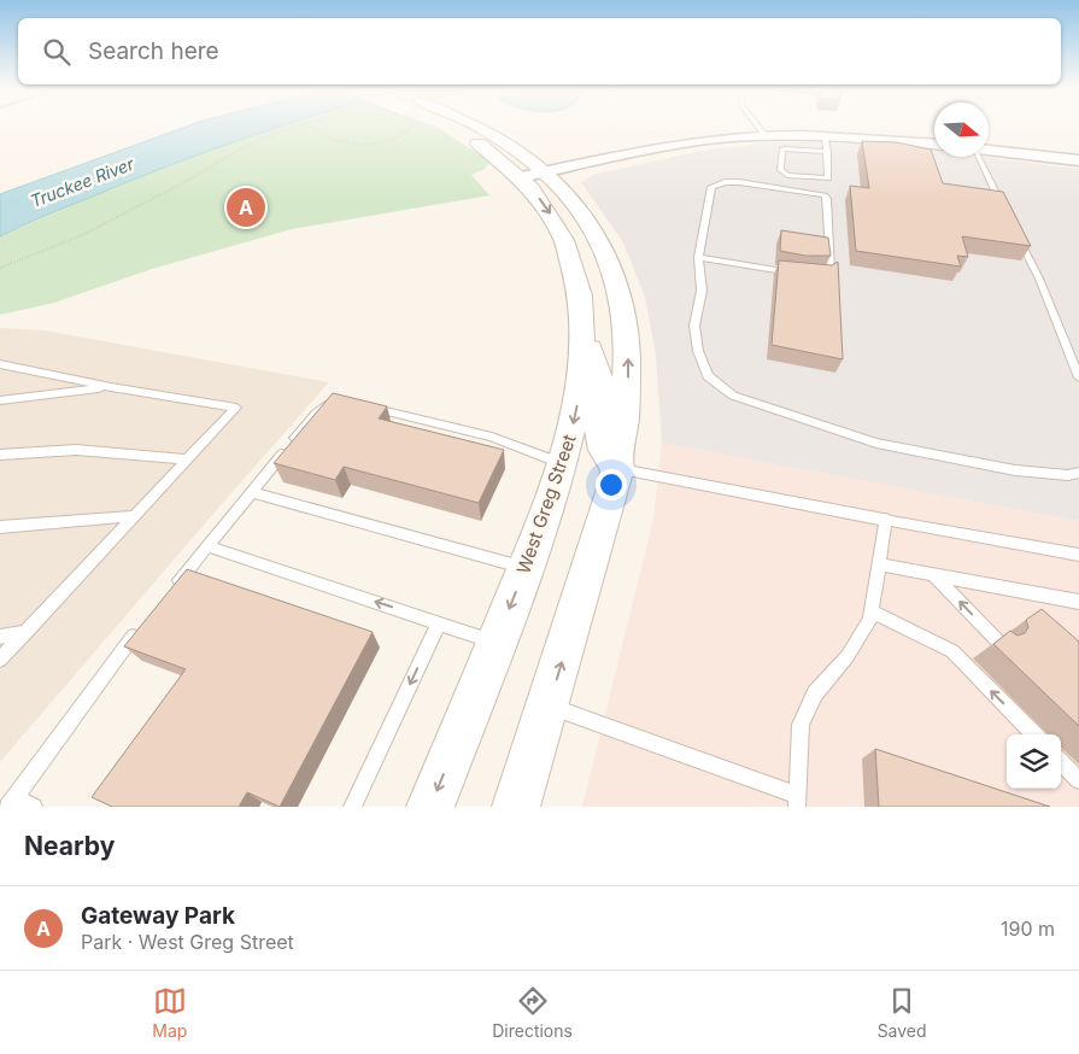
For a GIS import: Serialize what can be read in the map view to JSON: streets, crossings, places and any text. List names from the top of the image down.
{
  "streets": {
    "main road": ["West Greg Street"]
  },
  "water": ["Truckee River"],
  "north": "right",
  "page": {
    "search": "Search here",
    "pins": "A",
    "heading": "Nearby",
    "list": [
      {
        "mark": "A",
        "name": "Gateway Park",
        "note": "Park · West Greg Street",
        "value": "190 m"
      }
    ],
    "nav": ["Map", "Directions", "Saved"]
  }
}
